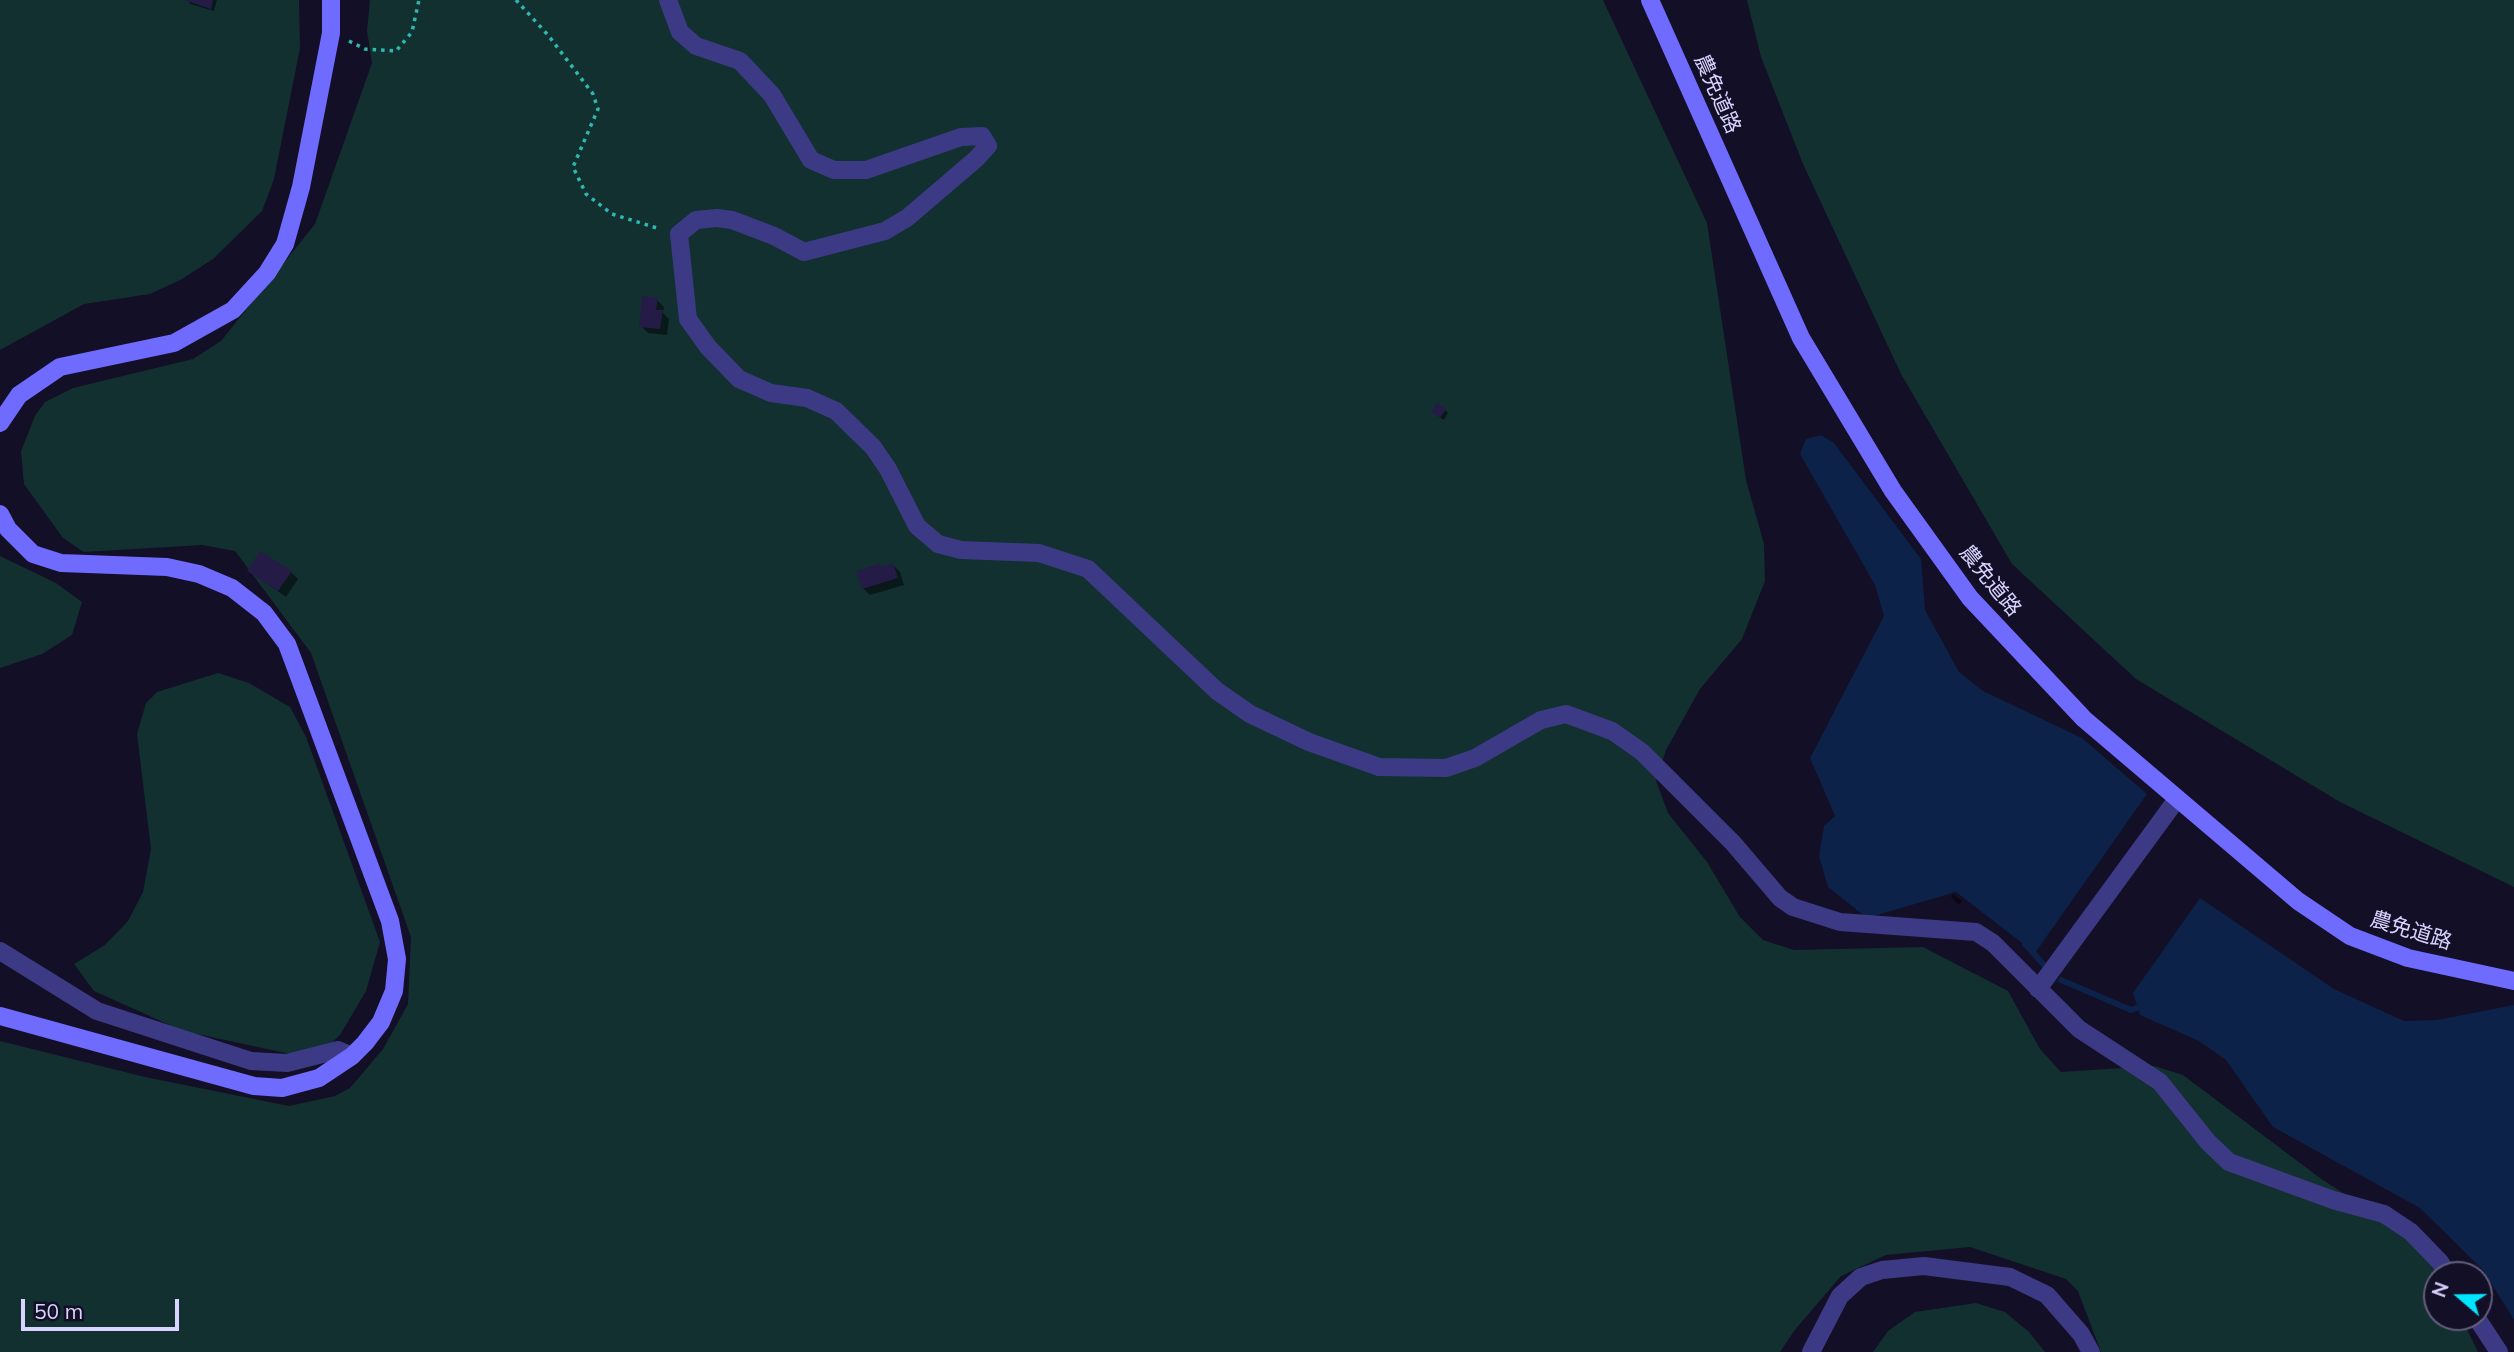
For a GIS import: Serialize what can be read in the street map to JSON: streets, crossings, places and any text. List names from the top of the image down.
{
  "streets": {
    "street": ["農免道路"]
  },
  "scale_bar": "50 m",
  "north": "left"
}
